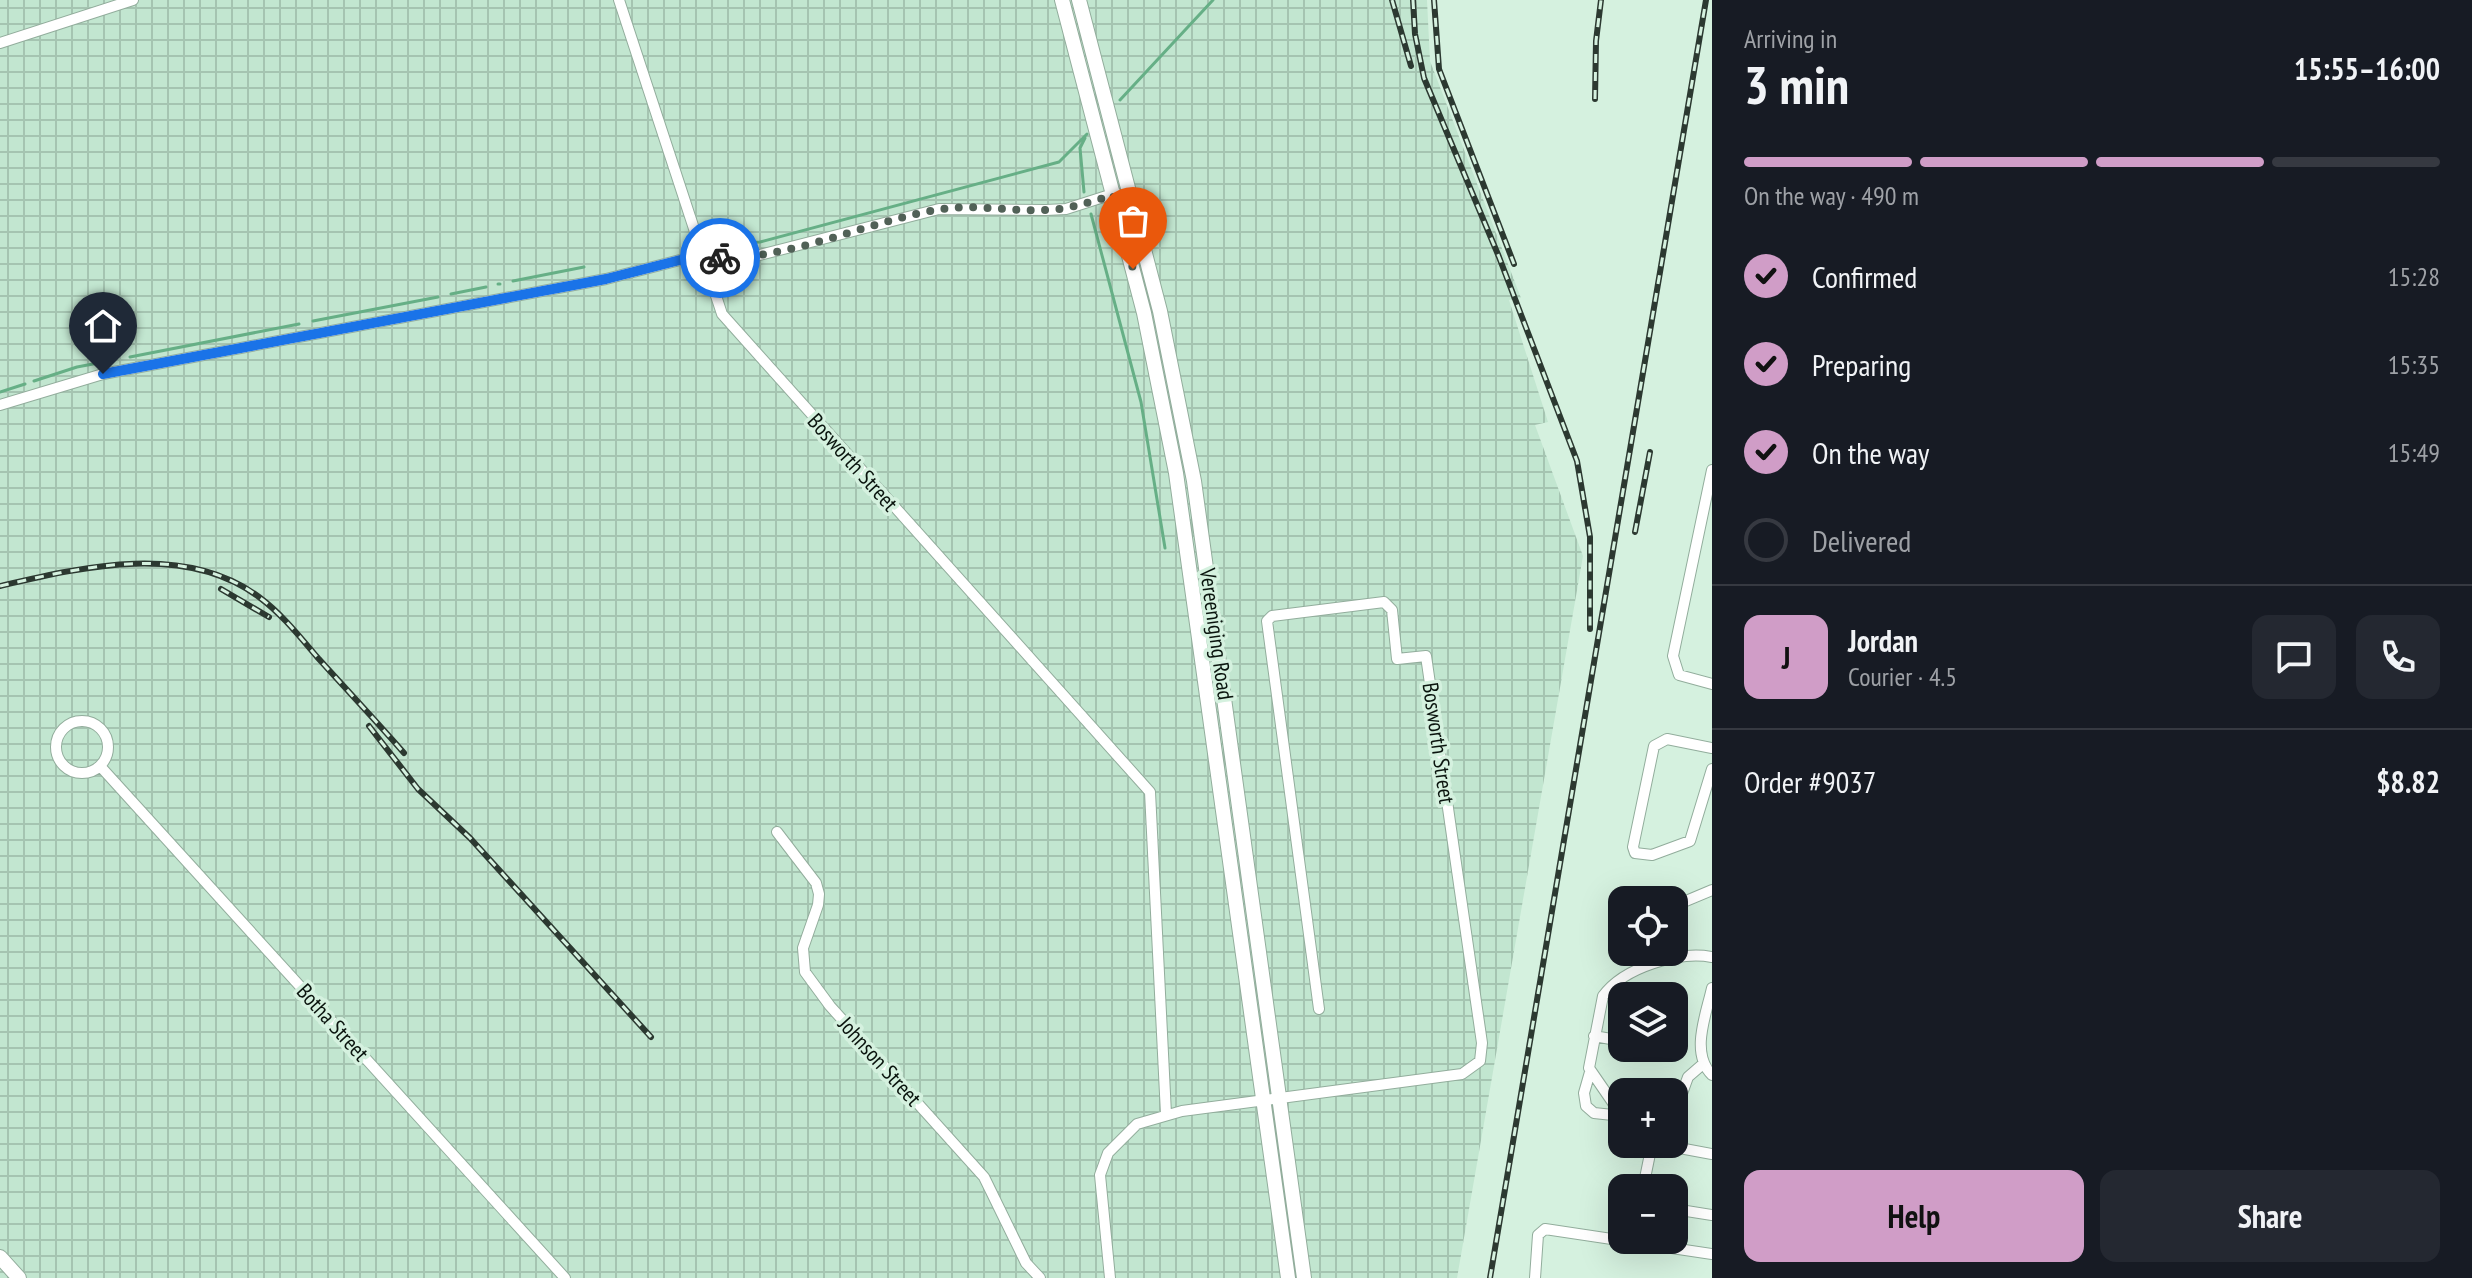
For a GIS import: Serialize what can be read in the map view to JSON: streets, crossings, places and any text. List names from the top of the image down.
{
  "streets": {
    "main road": ["Vereeniging Road"],
    "street": ["Bosworth Street", "Botha Street", "Johnson Street"]
  },
  "crossings": [
    ["Bosworth Street", "Vereeniging Road"]
  ],
  "page": {
    "heading": ["3 min", "Arriving in", "15:55–16:00"],
    "panel": [
      "Jordan",
      "Courier · 4.5",
      "Order #9037",
      "$8.82"
    ],
    "bar": "On the way · 490 m",
    "list": [
      ["Confirmed", "15:28"],
      ["Preparing", "15:35"],
      ["On the way", "15:49"],
      "Delivered"
    ],
    "round": "J",
    "map_buttons": ["+", "−"],
    "buttons": ["Help", "Share"]
  }
}
